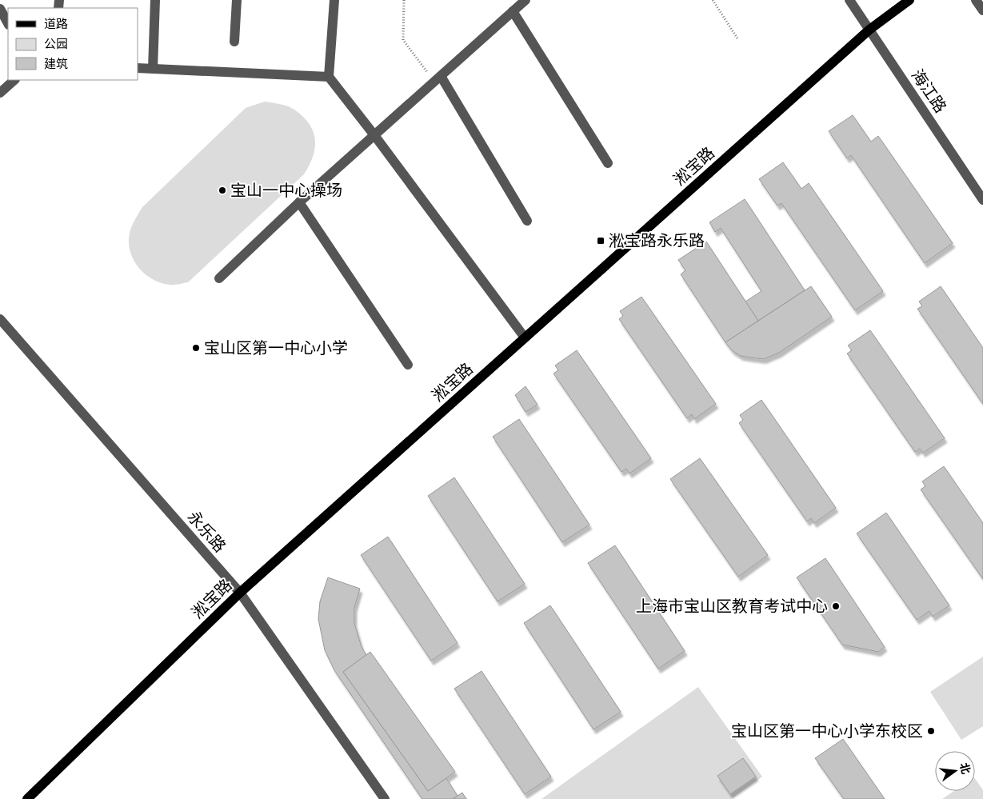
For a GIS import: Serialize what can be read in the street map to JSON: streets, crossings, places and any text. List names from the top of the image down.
{
  "streets": {
    "main road": ["淞宝路"],
    "street": ["海江路", "永乐路"]
  },
  "crossings": [
    ["海江路", "淞宝路"],
    ["淞宝路", "永乐路"]
  ],
  "places": {
    "other": [
      "宝山一中心操场",
      "宝山区第一中心小学",
      "上海市宝山区教育考试中心",
      "宝山区第一中心小学东校区"
    ],
    "transit": ["淞宝路永乐路"]
  },
  "legend": ["道路", "公园", "建筑"],
  "north": "right"
}
